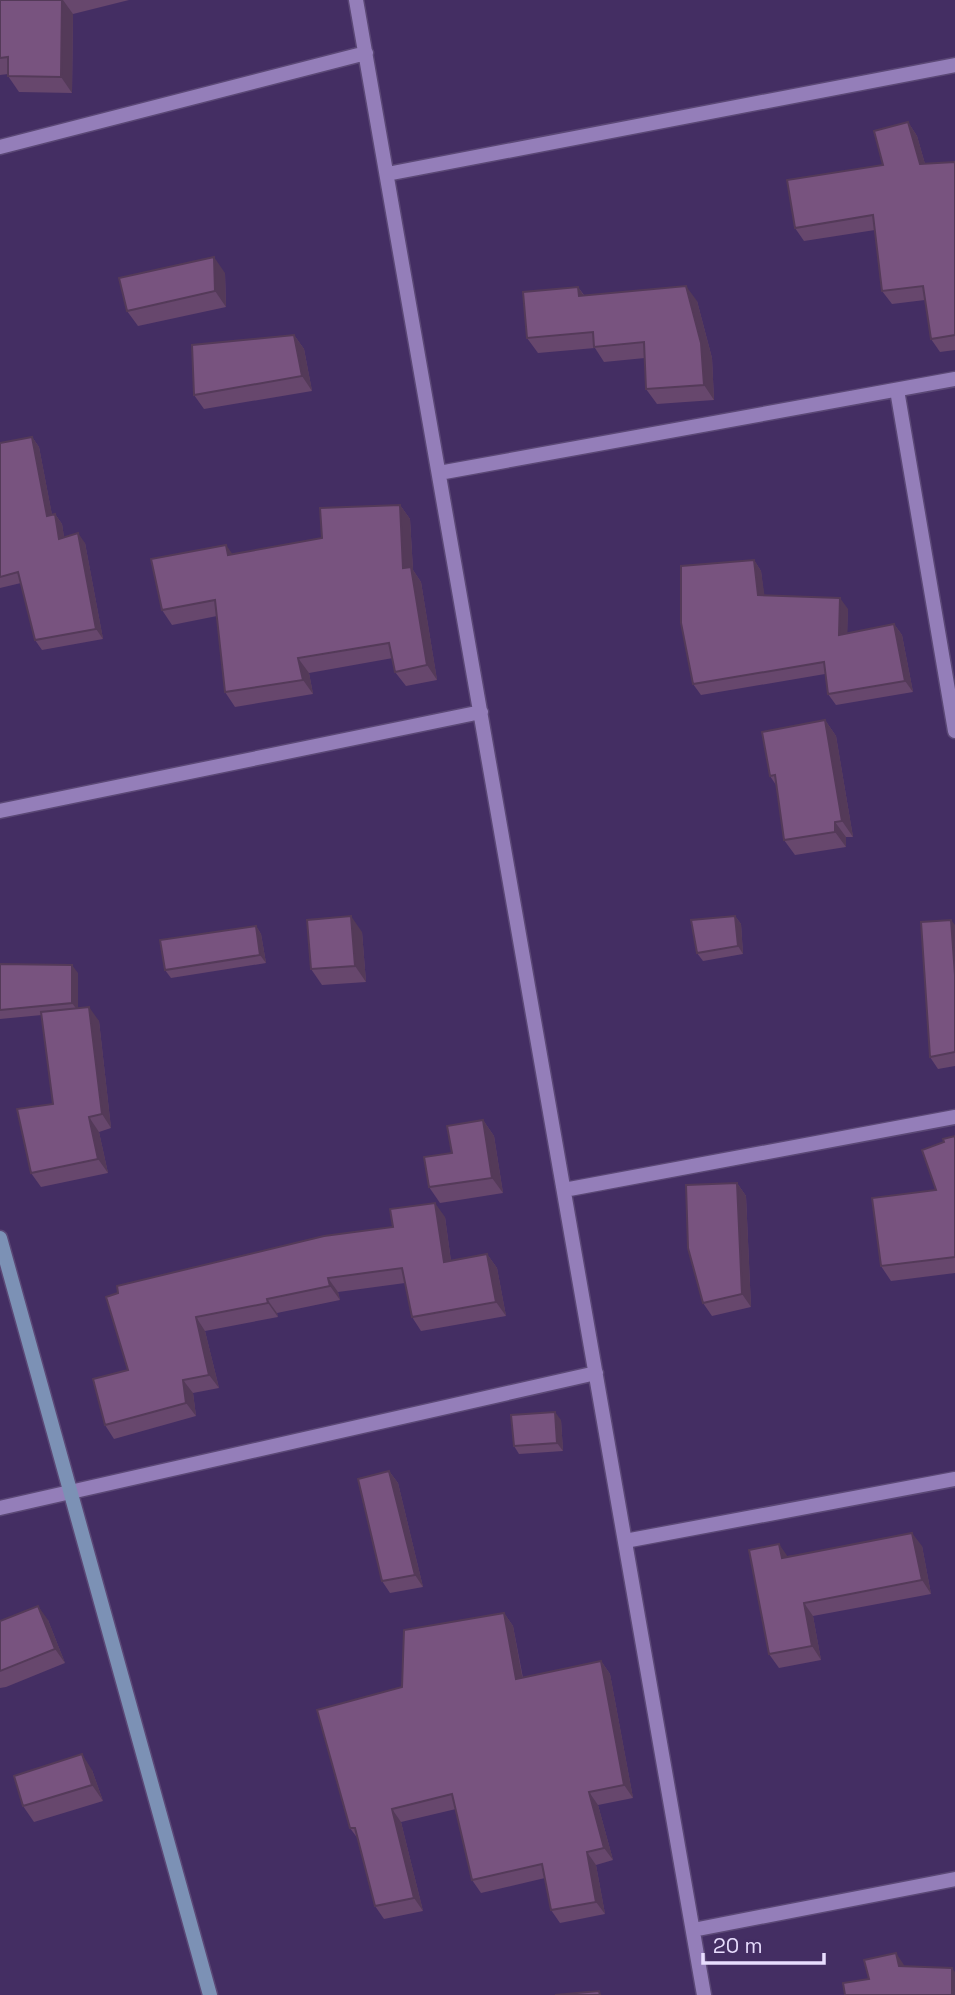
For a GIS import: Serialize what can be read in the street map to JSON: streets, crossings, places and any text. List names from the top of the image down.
{
  "scale_bar": "20 m"
}
